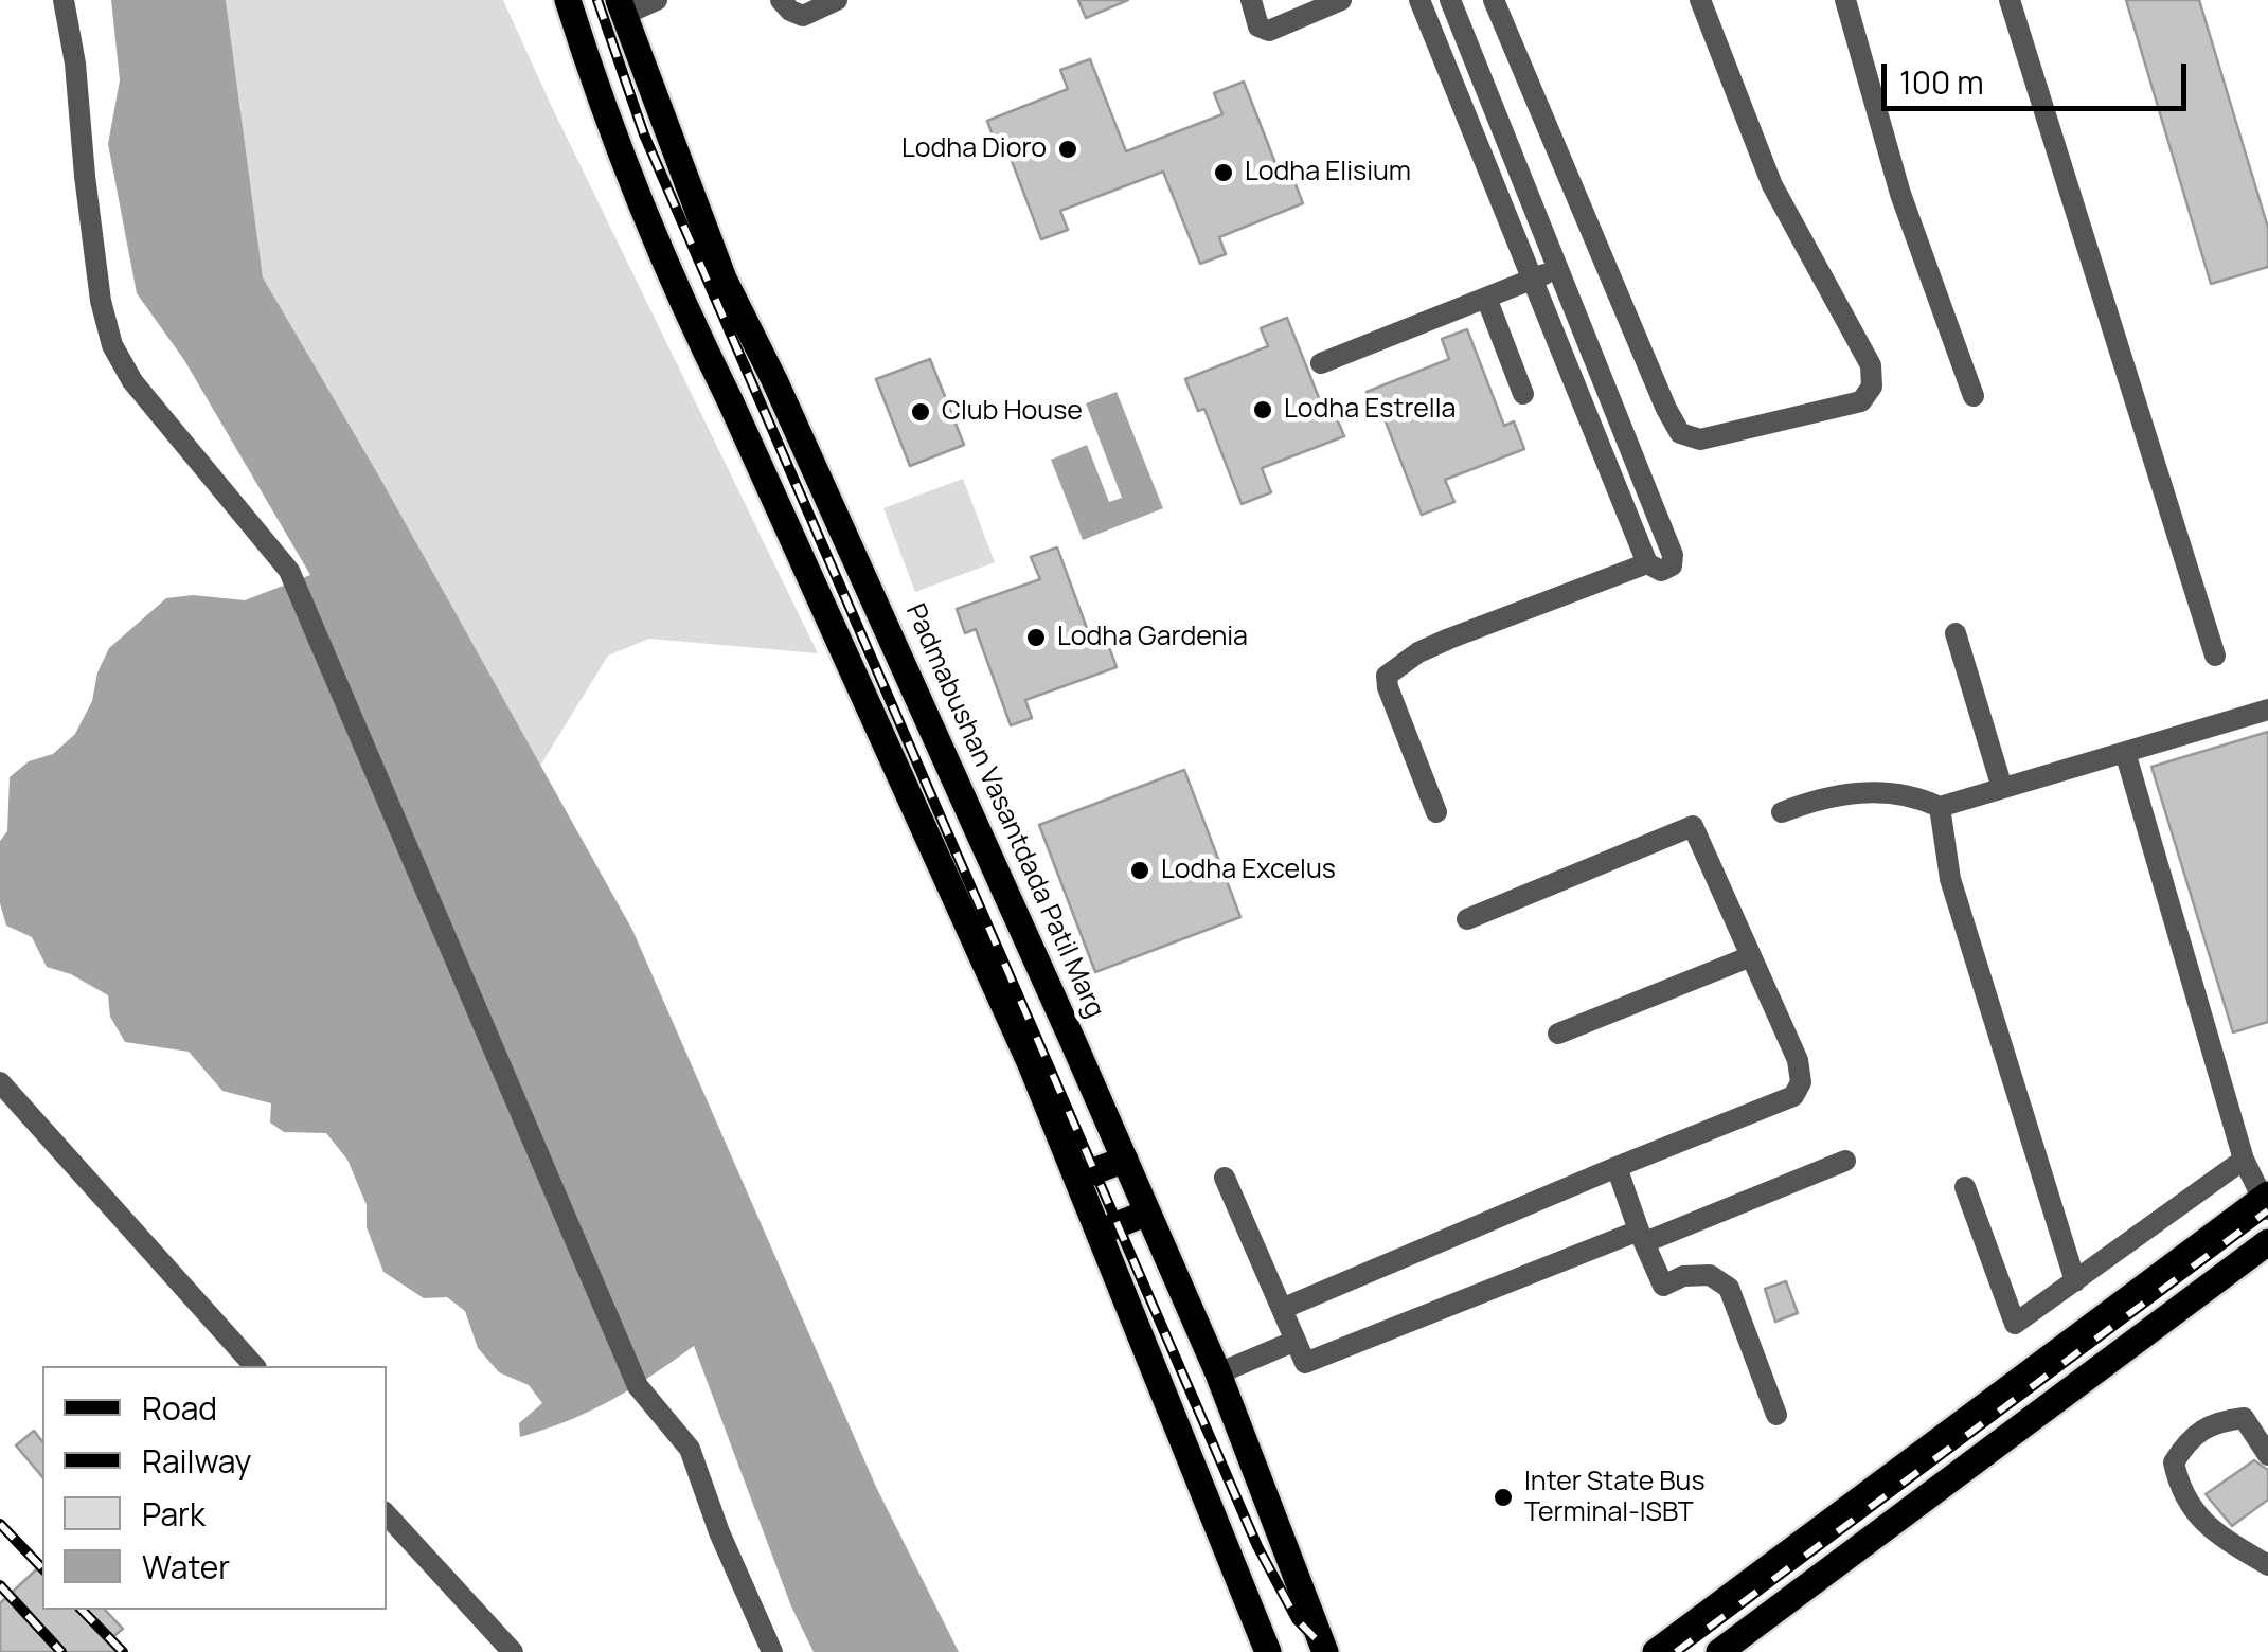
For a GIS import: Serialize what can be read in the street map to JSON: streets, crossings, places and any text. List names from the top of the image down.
{
  "streets": {
    "main road": ["Padmabushan Vasantdada Patil Marg"]
  },
  "places": [
    "Lodha Dioro",
    "Lodha Elisium",
    "Lodha Estrella",
    "Club House",
    "Lodha Gardenia",
    "Lodha Excelus",
    "Inter State Bus Terminal-ISBT"
  ],
  "legend": [
    "Road",
    "Railway",
    "Park",
    "Water"
  ],
  "scale_bar": "100 m"
}
